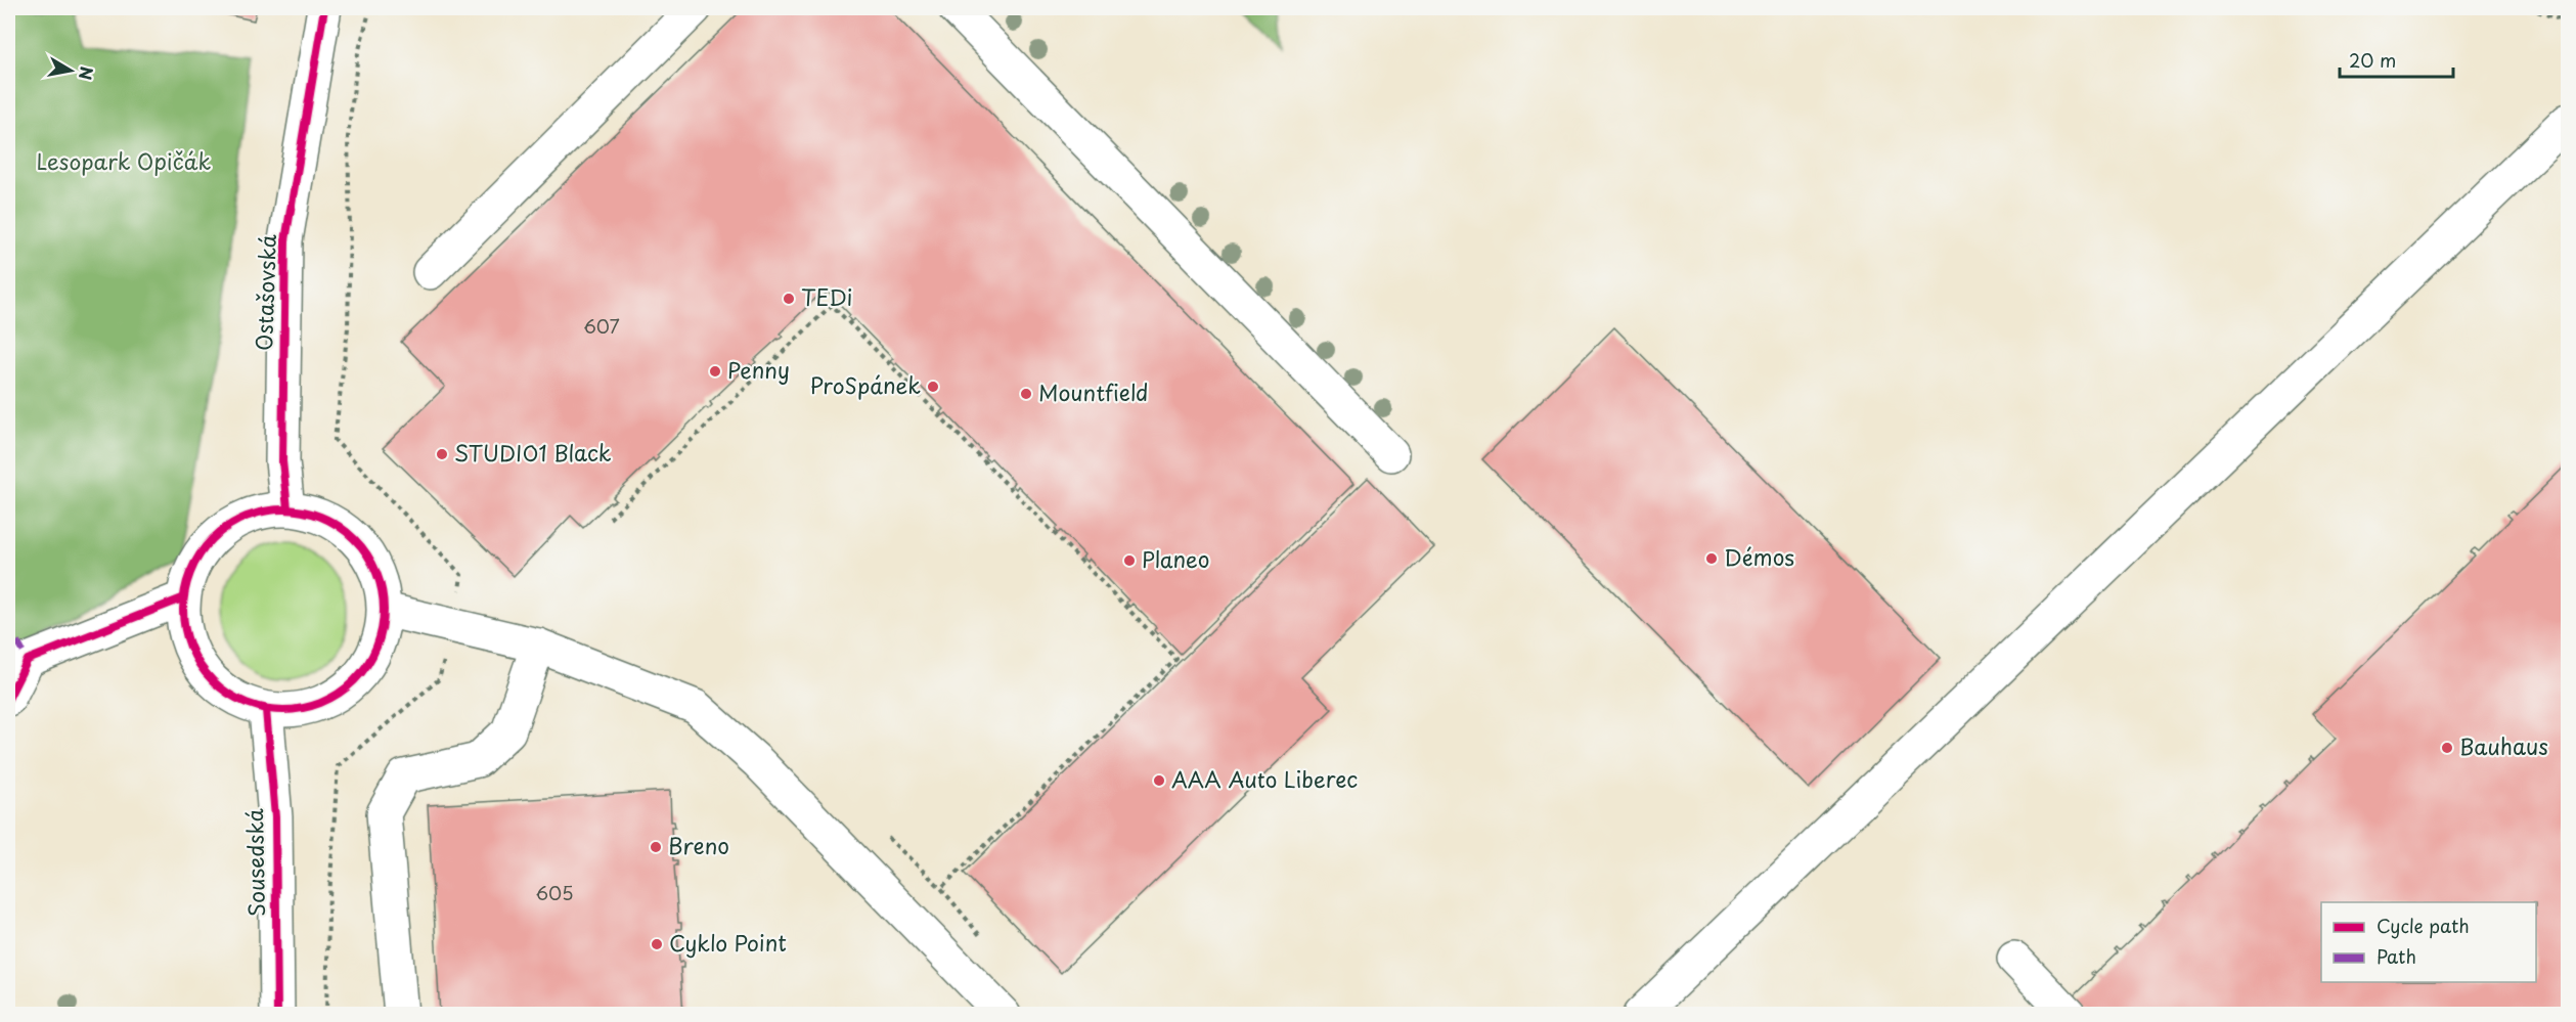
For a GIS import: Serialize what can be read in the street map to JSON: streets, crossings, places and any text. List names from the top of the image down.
{
  "streets": {
    "street": ["Ostašovská", "Sousedská"]
  },
  "crossings": [
    ["Ostašovská", "Sousedská"]
  ],
  "parks": ["Lesopark Opičák"],
  "places": [
    "TEDi",
    "Penny",
    "ProSpánek",
    "Mountfield",
    "STUDIO1 Black",
    "Démos",
    "Planeo",
    "Bauhaus",
    "AAA Auto Liberec",
    "Breno",
    "Cyklo Point"
  ],
  "house_numbers": ["607", "605"],
  "legend": ["Cycle path", "Path"],
  "scale_bar": "20 m",
  "north": "right"
}
